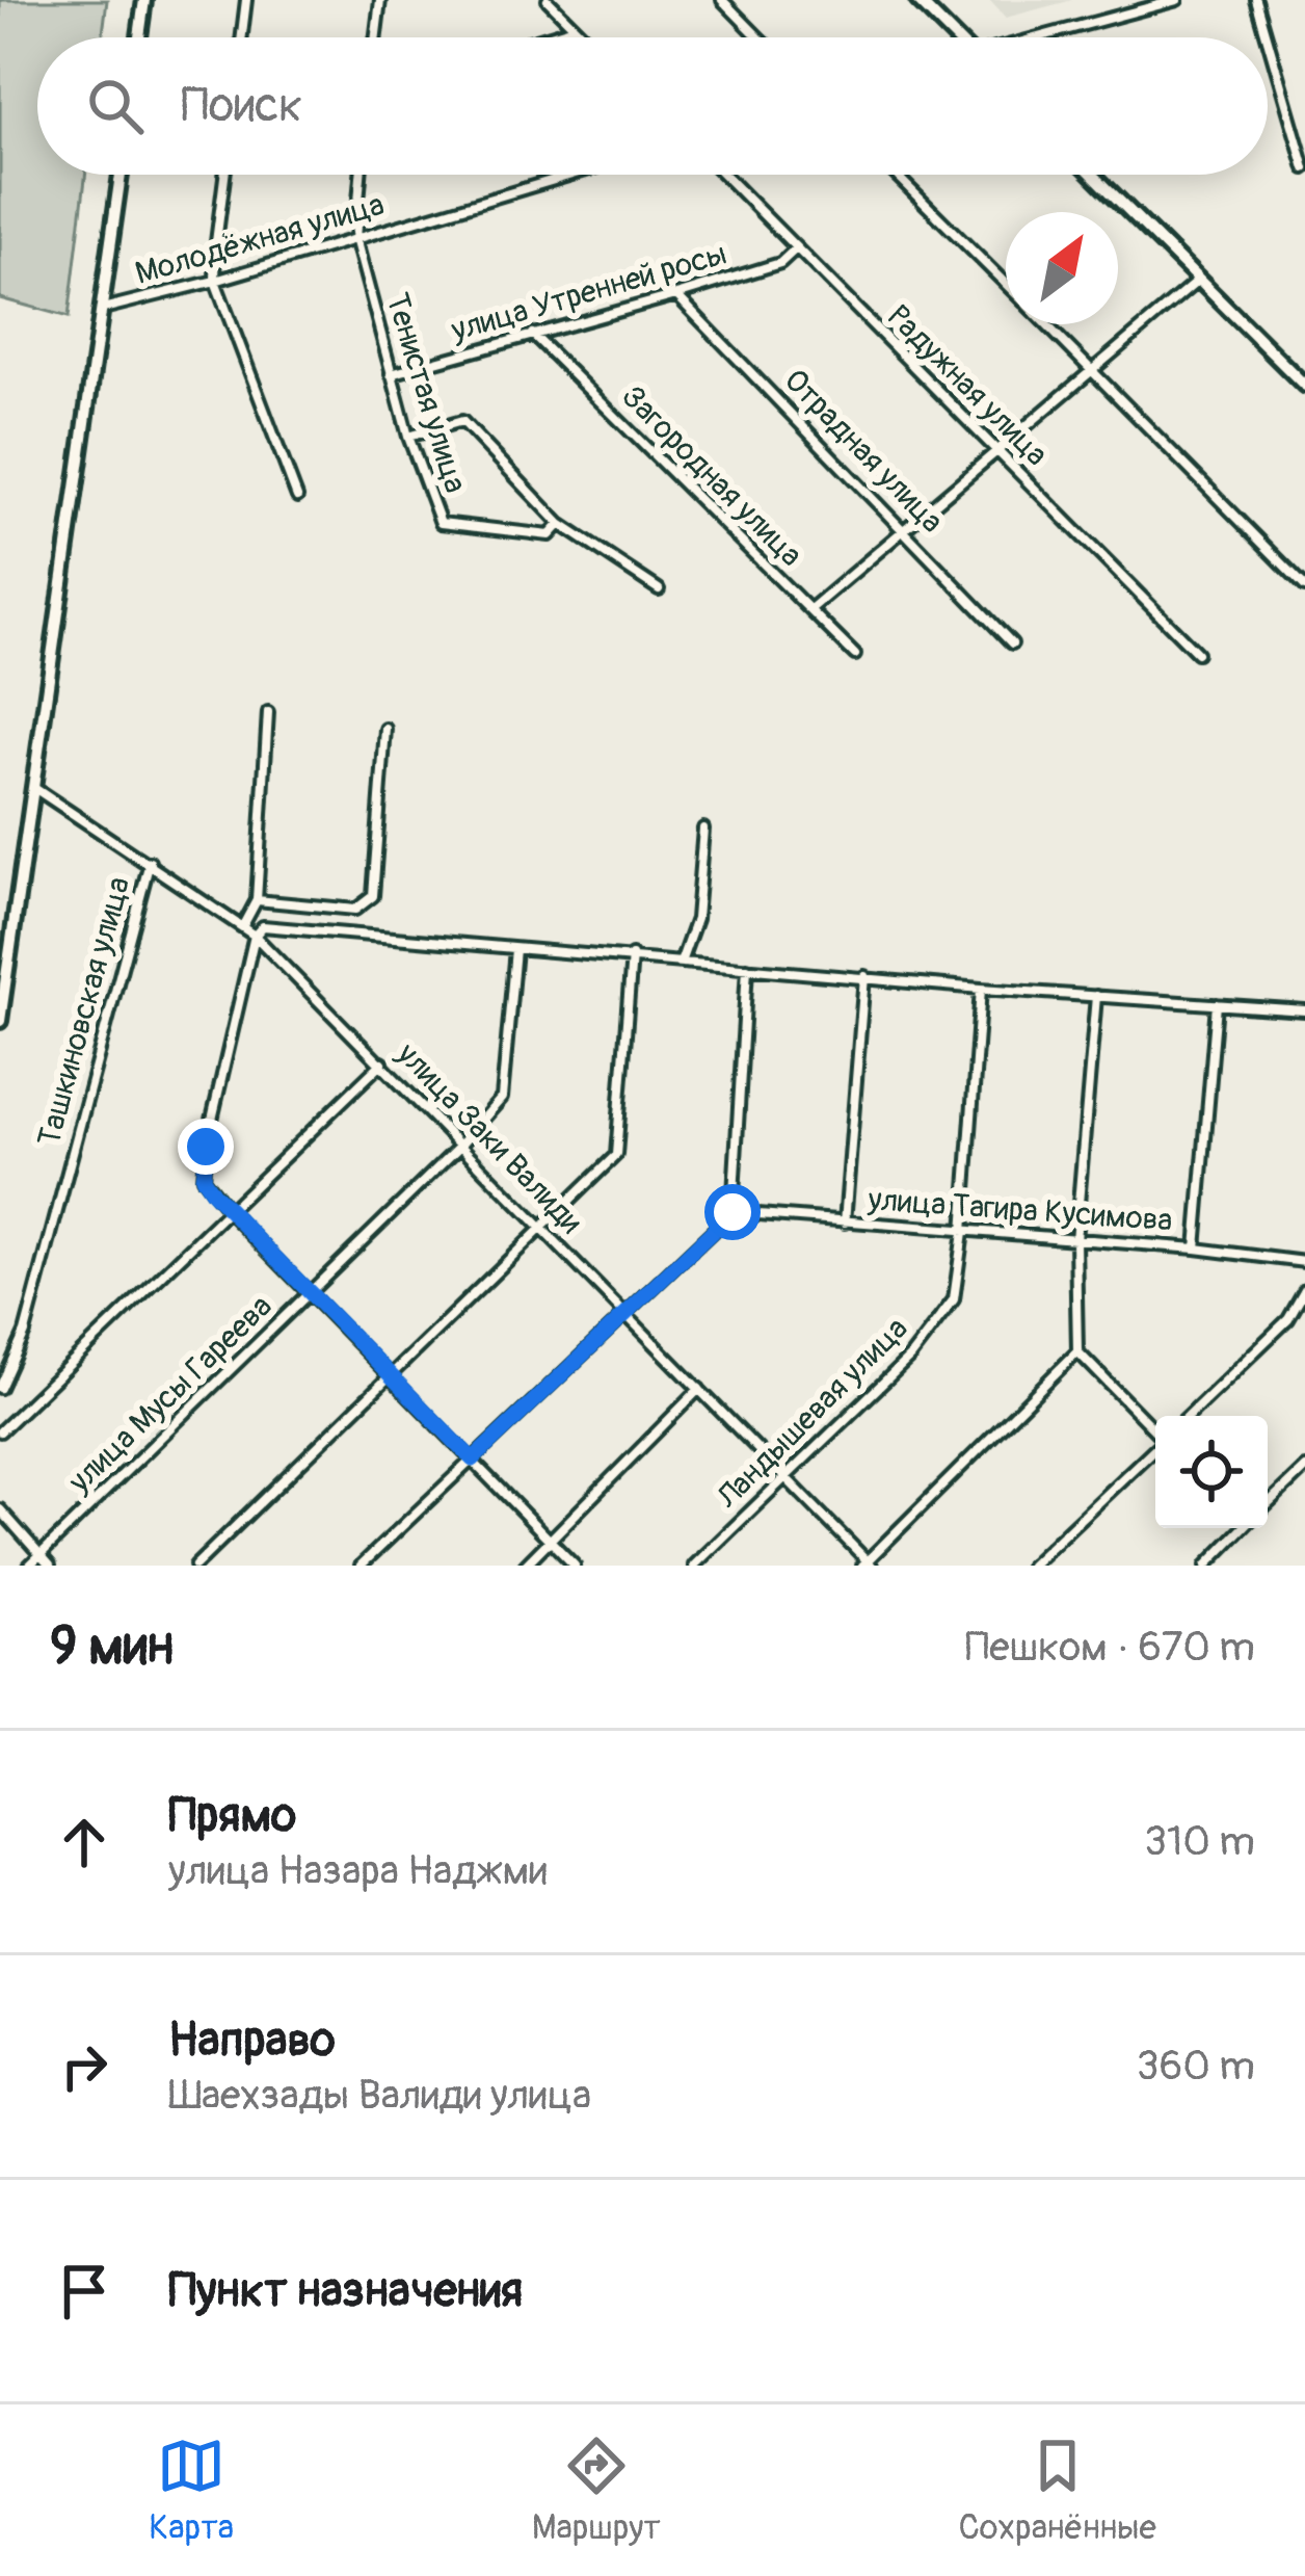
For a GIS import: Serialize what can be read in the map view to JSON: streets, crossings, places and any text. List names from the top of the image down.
{
  "streets": {
    "street": [
      "Молодёжная улица",
      "улица Утренней росы",
      "Радужная улица",
      "Тенистая улица",
      "Отрадная улица",
      "Загородная улица",
      "Ташкиновская улица",
      "улица Заки Валиди",
      "улица Тагира Кусимова",
      "улица Мусы Гареева",
      "Ландышевая улица"
    ]
  },
  "crossings": [
    ["Молодёжная улица", "Тенистая улица"],
    ["улица Утренней росы", "Радужная улица"],
    ["улица Утренней росы", "Тенистая улица"],
    ["улица Утренней росы", "Отрадная улица"],
    ["улица Утренней росы", "Загородная улица"],
    ["Ташкиновская улица", "улица Заки Валиди"],
    ["улица Заки Валиди", "улица Мусы Гареева"],
    ["улица Заки Валиди", "Ландышевая улица"],
    ["улица Тагира Кусимова", "Ландышевая улица"]
  ],
  "north": "top right",
  "page": {
    "search": "Поиск",
    "heading": ["9 мин", "Пешком · 670 m"],
    "list": [
      ["Прямо", "улица Назара Наджми", "310 m"],
      ["Направо", "Шаехзады Валиди улица", "360 m"],
      "Пункт назначения"
    ],
    "nav": ["Карта", "Маршрут", "Сохранённые"]
  }
}
